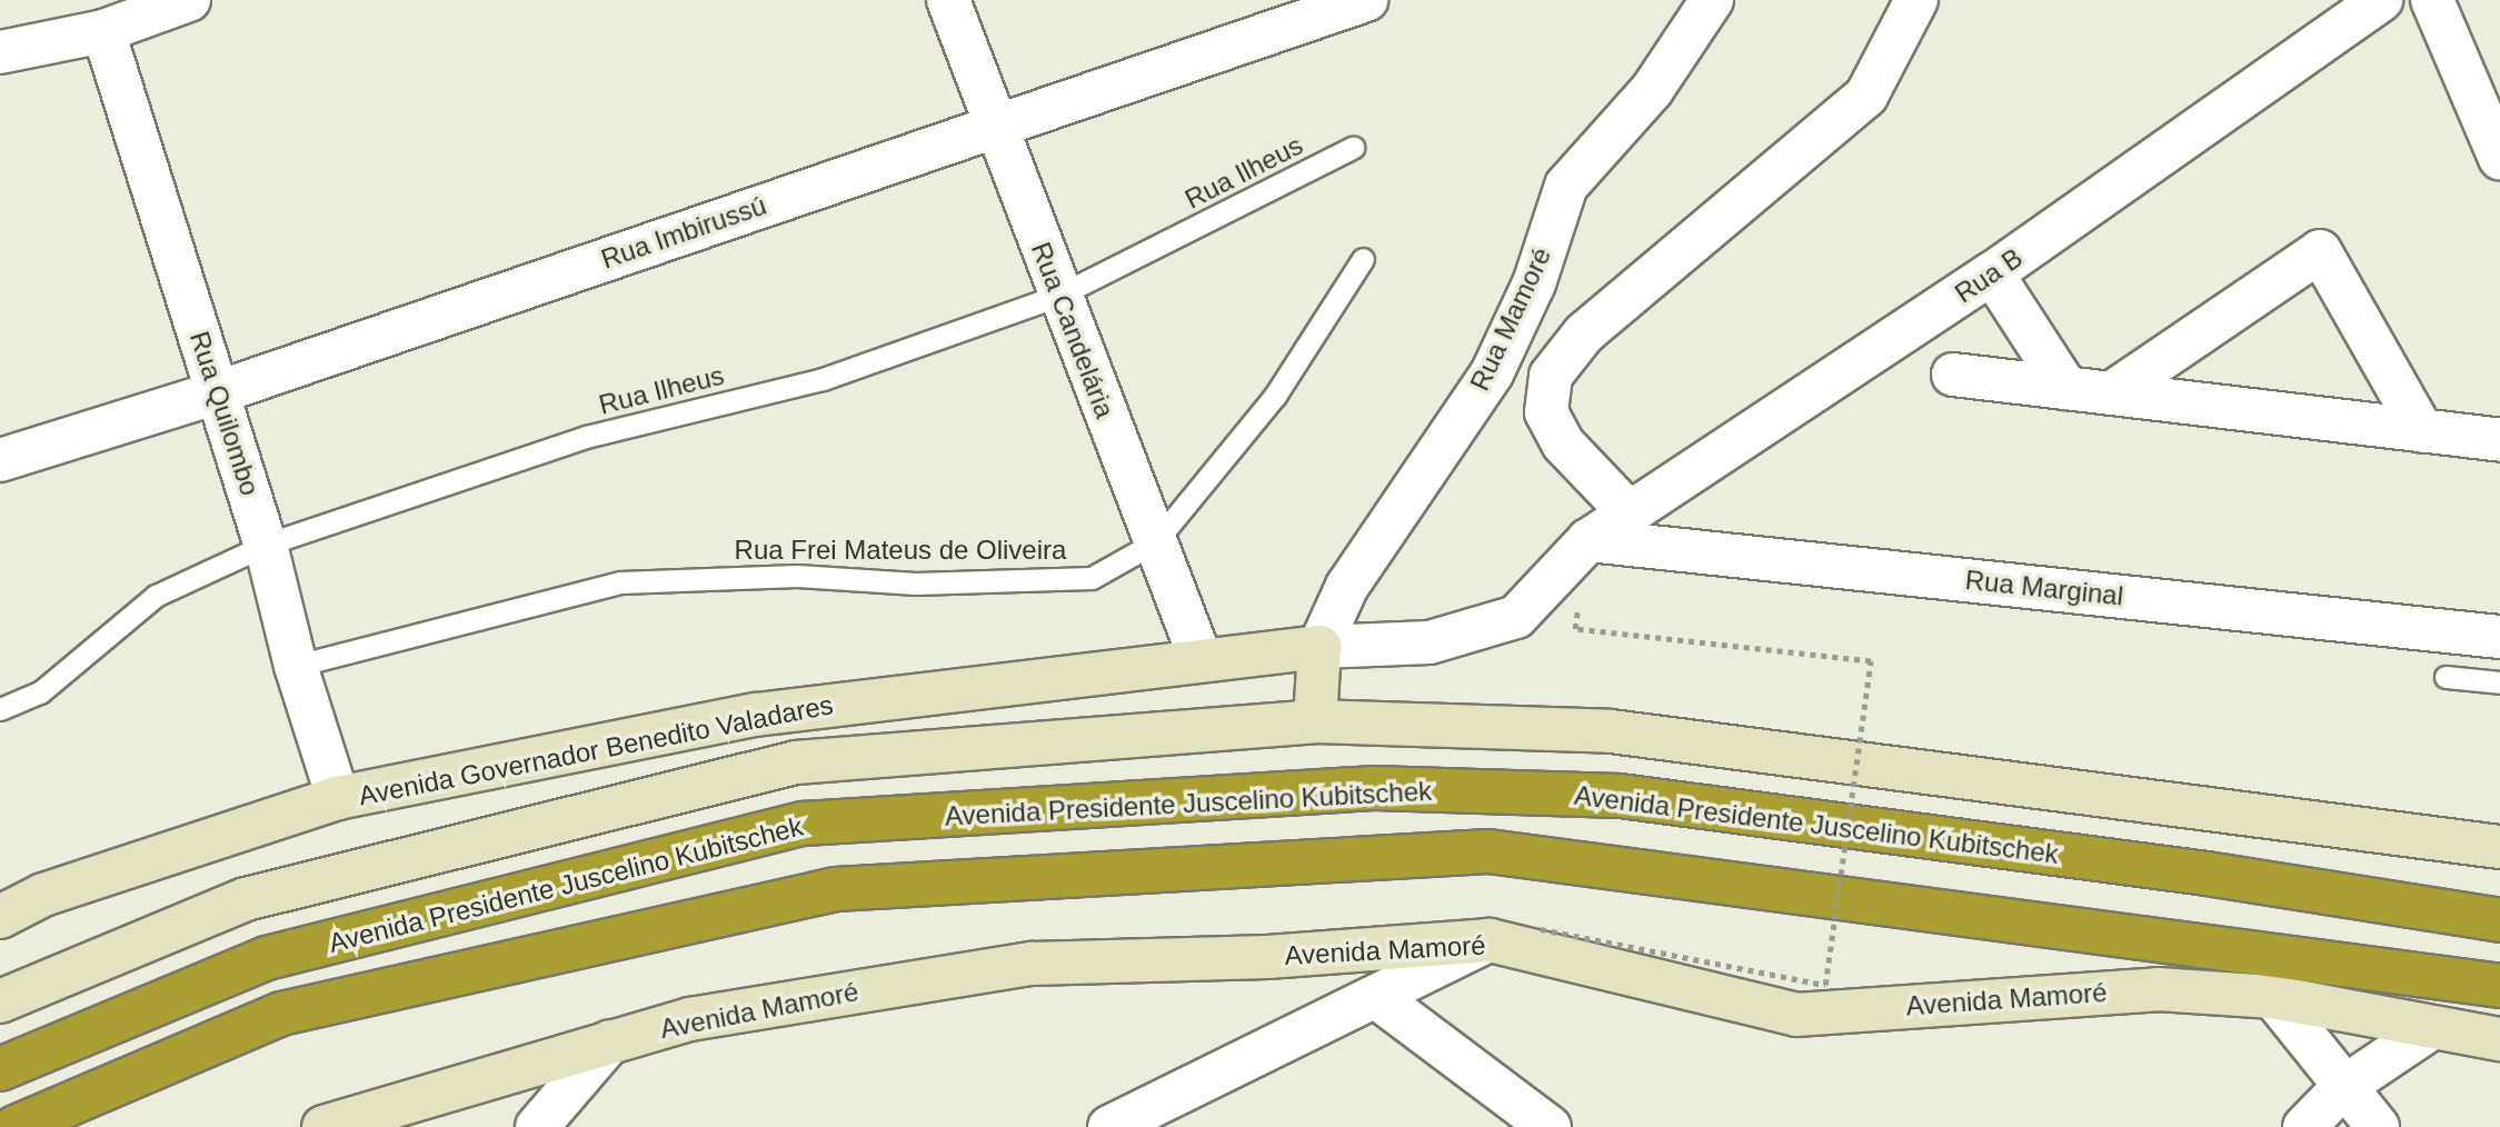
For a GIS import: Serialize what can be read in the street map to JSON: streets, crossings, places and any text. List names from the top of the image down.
{
  "streets": {
    "highway": ["Avenida Presidente Juscelino Kubitschek"],
    "street": [
      "Rua Imbirussú",
      "Rua B",
      "Rua Mamoré",
      "Rua Candelária",
      "Rua Quilombo",
      "Rua Marginal",
      "Avenida Governador Benedito Valadares",
      "Avenida Mamoré"
    ],
    "lane": ["Rua Ilheus", "Rua Frei Mateus de Oliveira"]
  },
  "crossings": [
    ["Rua Ilheus", "Rua Candelária"],
    ["Rua Ilheus", "Rua Quilombo"],
    ["Rua Imbirussú", "Rua Candelária"],
    ["Rua Imbirussú", "Rua Quilombo"],
    ["Rua B", "Rua Mamoré"],
    ["Rua B", "Rua Marginal"],
    ["Rua B", "Avenida Governador Benedito Valadares"],
    ["Rua Mamoré", "Avenida Governador Benedito Valadares"],
    ["Rua Candelária", "Rua Frei Mateus de Oliveira"],
    ["Rua Candelária", "Avenida Governador Benedito Valadares"],
    ["Rua Quilombo", "Rua Frei Mateus de Oliveira"],
    ["Rua Quilombo", "Avenida Governador Benedito Valadares"]
  ]
}
